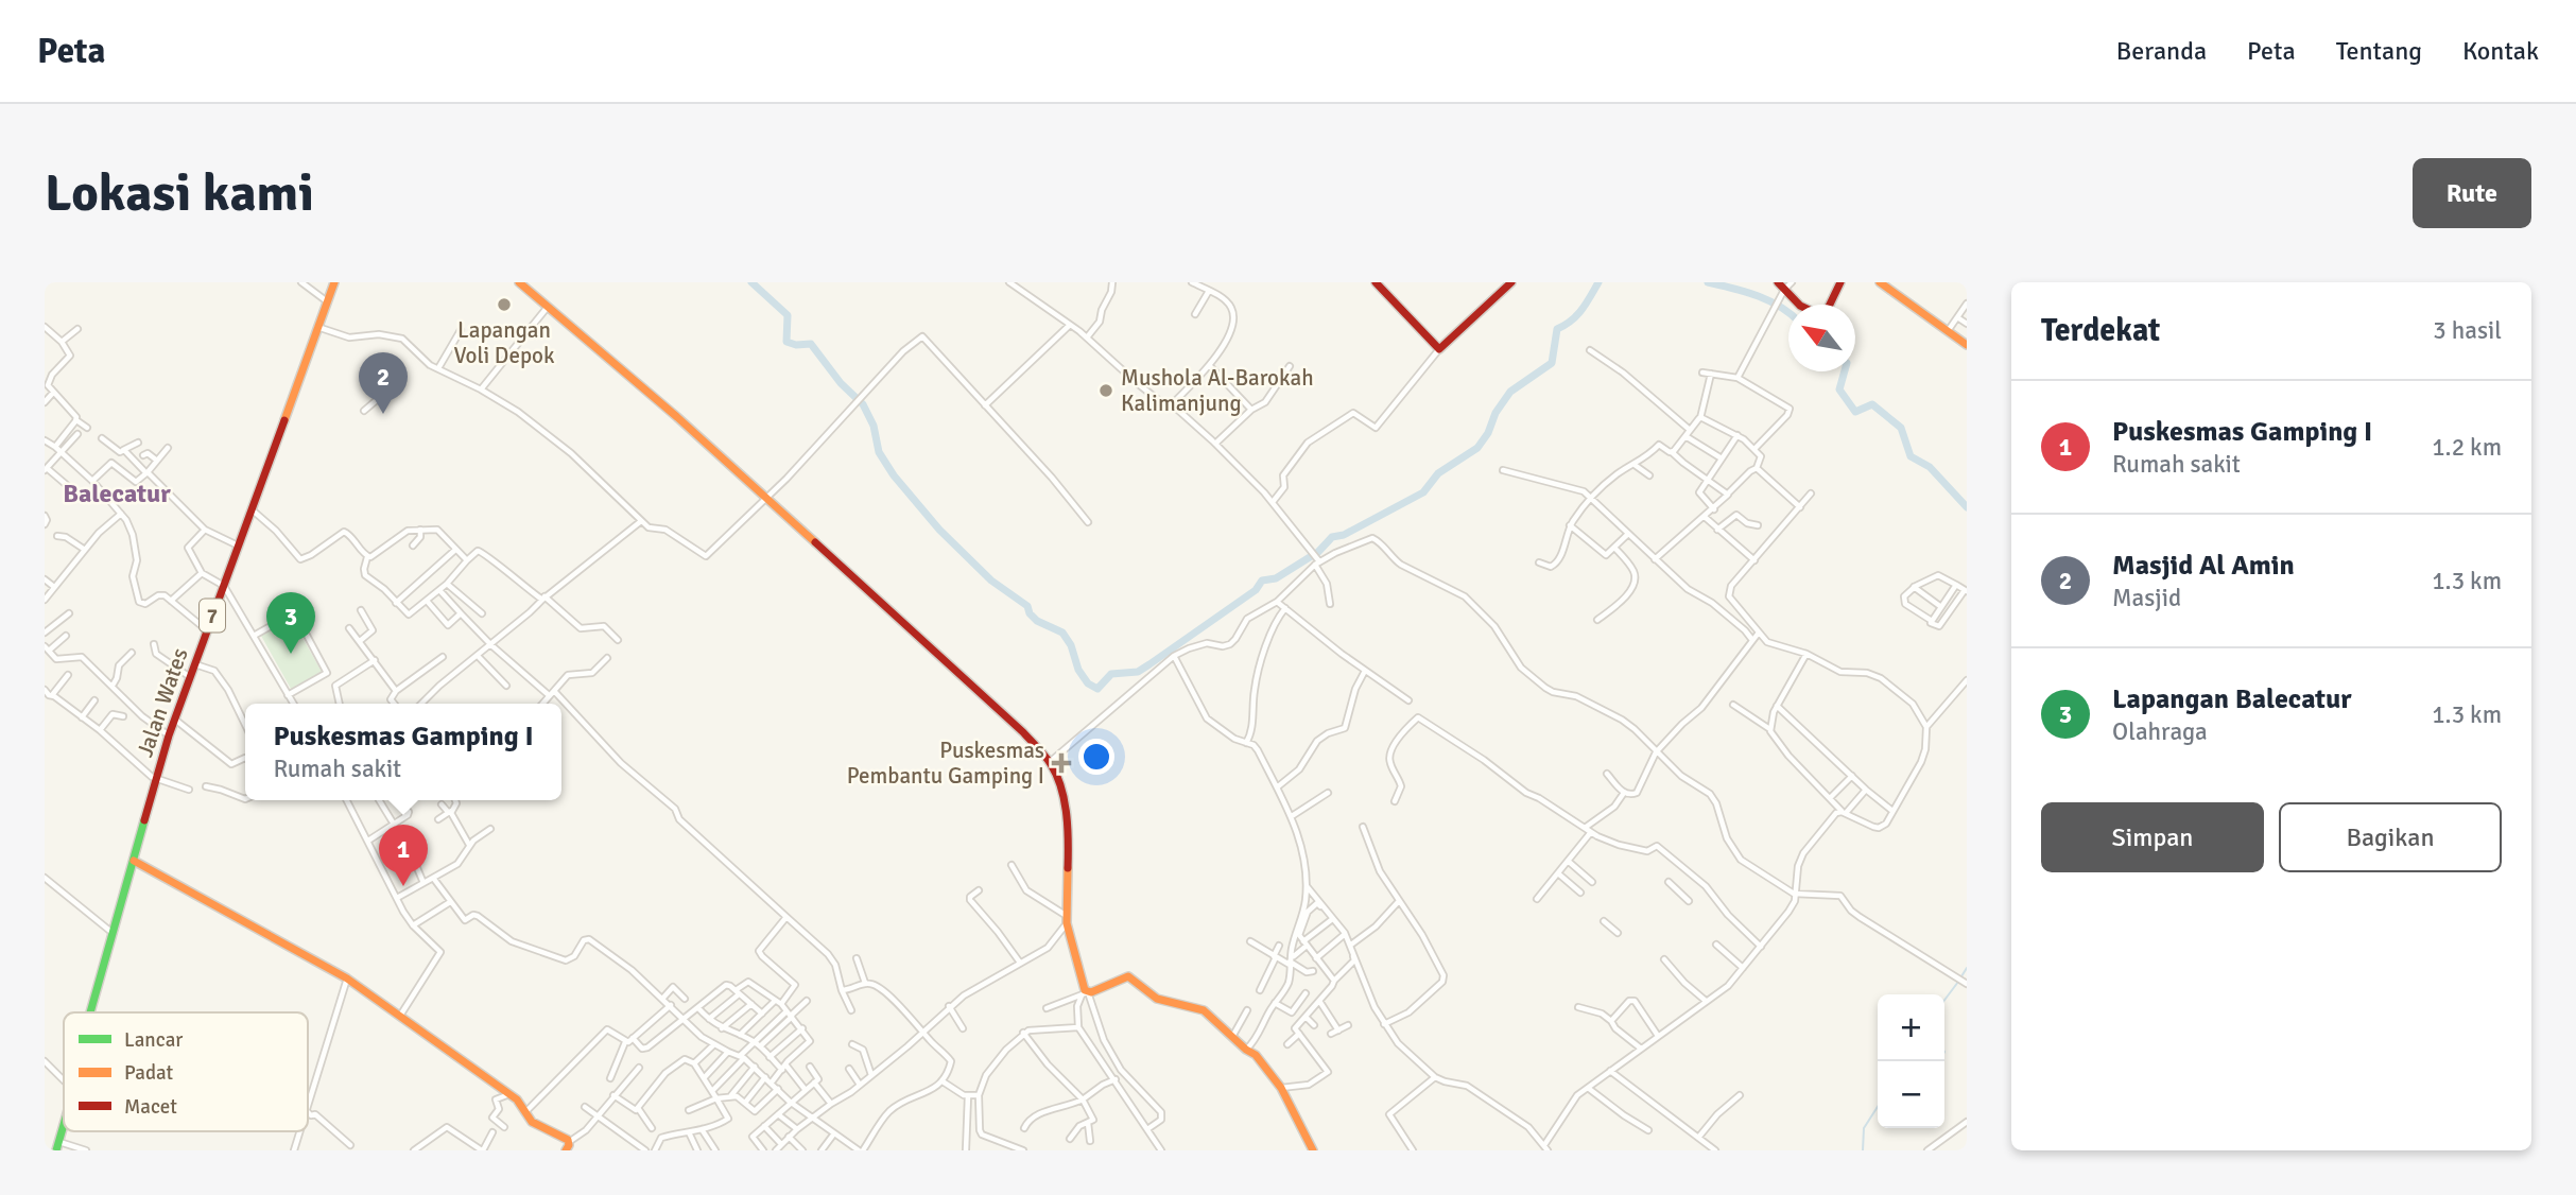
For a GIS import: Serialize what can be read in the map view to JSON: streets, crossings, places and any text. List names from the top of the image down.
{
  "streets": {
    "main road": ["7", "Jalan Wates"]
  },
  "districts": ["Balecatur"],
  "places": {
    "other": ["Lapangan Voli Depok", "Mushola Al-Barokah Kalimanjung"],
    "health": ["Puskesmas Pembantu Gamping I"]
  },
  "legend": ["Lancar", "Padat", "Macet"],
  "north": "top left",
  "page": {
    "header": "Peta",
    "nav": [
      "Beranda",
      "Peta",
      "Tentang",
      "Kontak"
    ],
    "buttons": [
      "Rute",
      ["Simpan", "Bagikan"]
    ],
    "title": "Lokasi kami",
    "heading": ["Terdekat", "3 hasil"],
    "pins": ["2", "3", "1"],
    "list": [
      {
        "mark": "1",
        "name": "Puskesmas Gamping I",
        "note": "Rumah sakit",
        "value": "1.2 km"
      },
      {
        "mark": "2",
        "name": "Masjid Al Amin",
        "note": "Masjid",
        "value": "1.3 km"
      },
      {
        "mark": "3",
        "name": "Lapangan Balecatur",
        "note": "Olahraga",
        "value": "1.3 km"
      }
    ],
    "popup": ["Puskesmas Gamping I", "Rumah sakit"],
    "map_buttons": ["+", "−"]
  }
}
